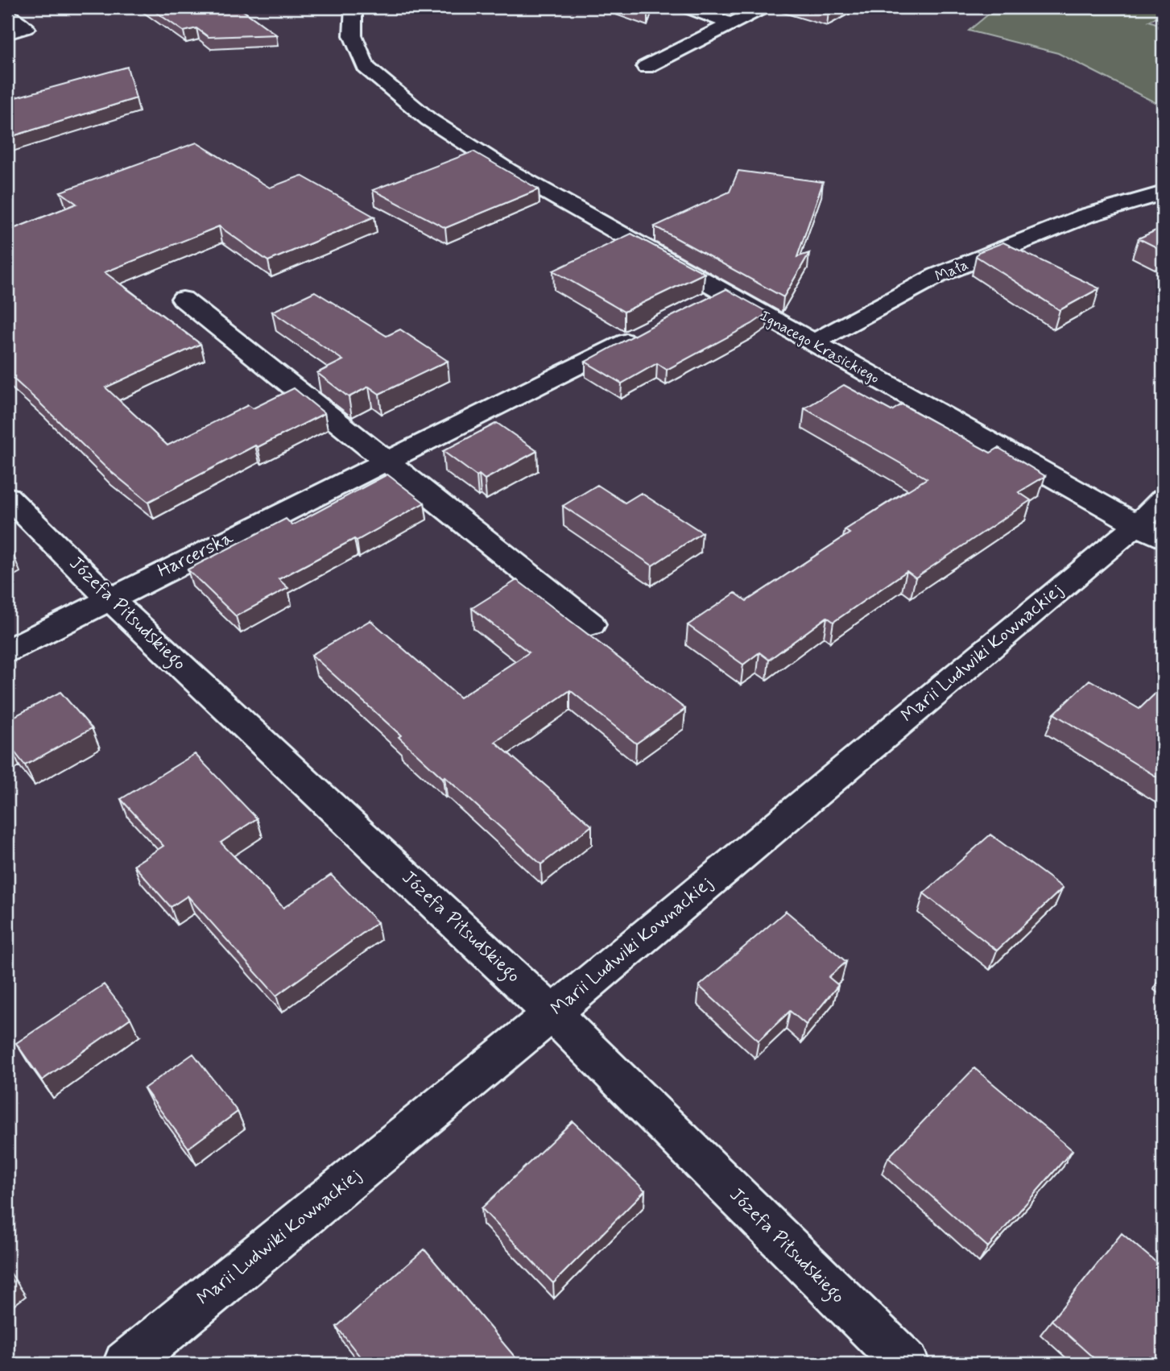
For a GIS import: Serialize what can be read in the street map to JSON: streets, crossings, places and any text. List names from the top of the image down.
{
  "streets": {
    "street": [
      "Mała",
      "Ignacego Krasickiego",
      "Harcerska",
      "Józefa Piłsudskiego",
      "Marii Ludwiki Kownackiej"
    ]
  },
  "crossings": [
    ["Mała", "Ignacego Krasickiego"],
    ["Ignacego Krasickiego", "Marii Ludwiki Kownackiej"],
    ["Harcerska", "Józefa Piłsudskiego"],
    ["Józefa Piłsudskiego", "Marii Ludwiki Kownackiej"]
  ]
}
